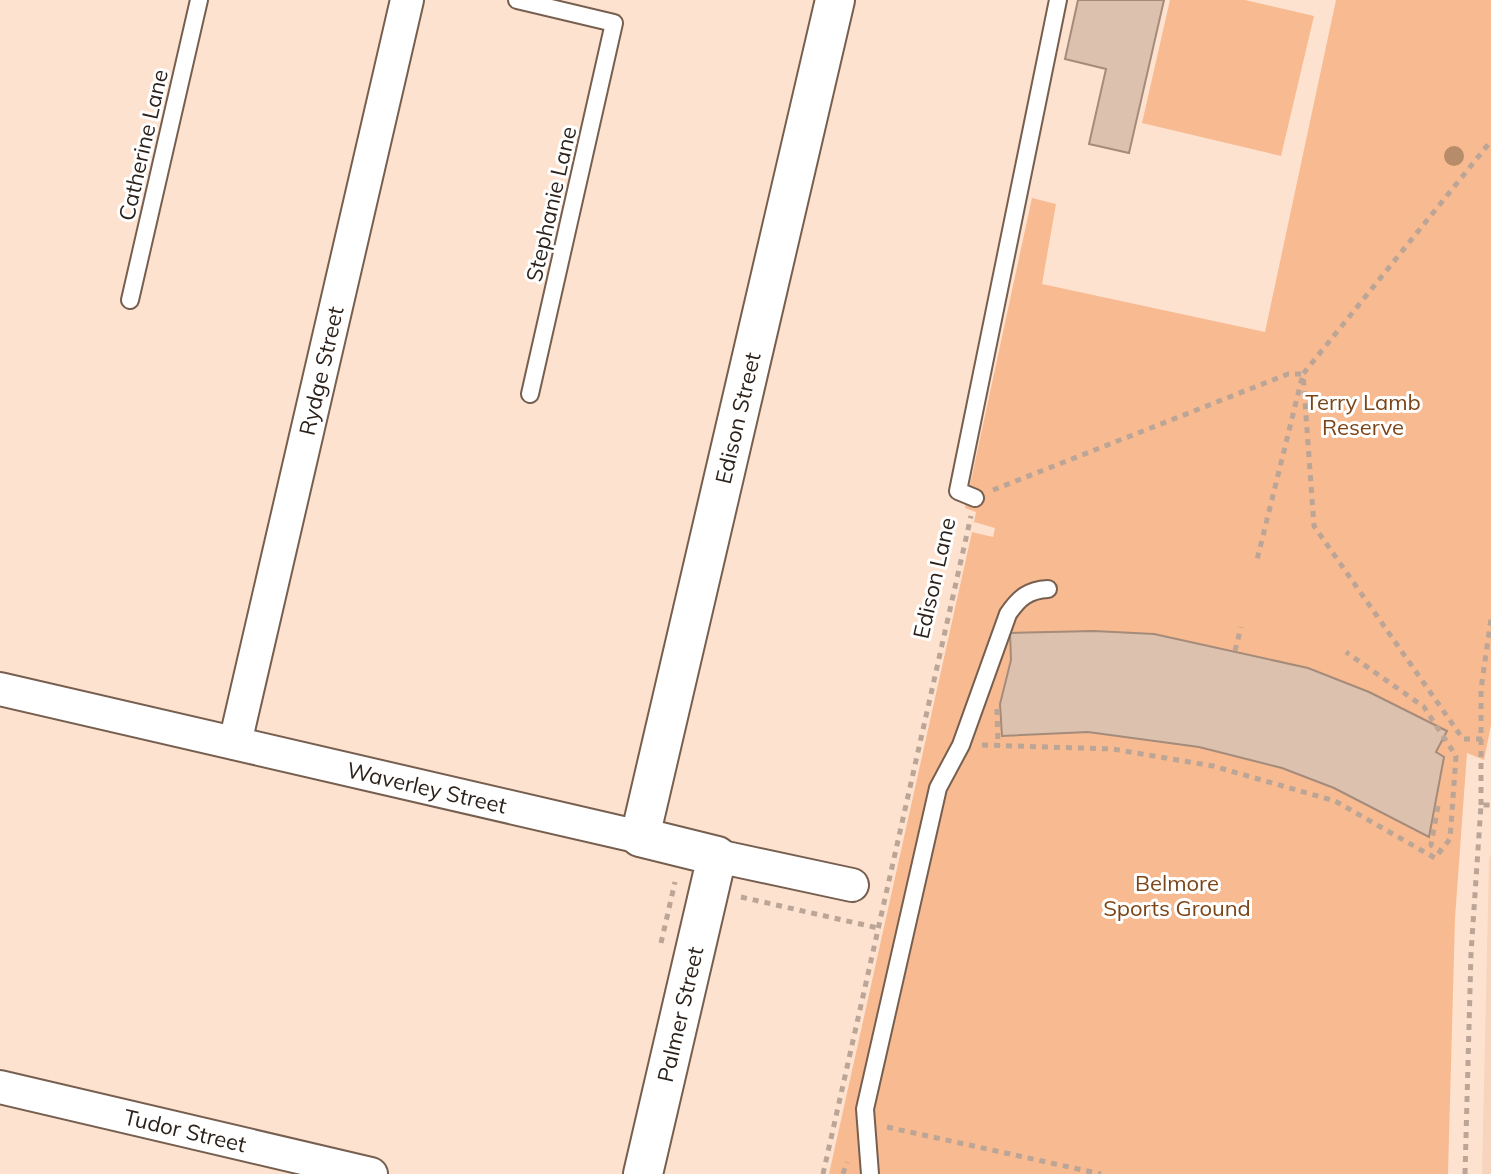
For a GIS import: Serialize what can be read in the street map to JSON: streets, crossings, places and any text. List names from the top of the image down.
{
  "streets": {
    "street": [
      "Rydge Street",
      "Edison Street",
      "Waverley Street",
      "Palmer Street",
      "Tudor Street"
    ],
    "lane": ["Catherine Lane", "Stephanie Lane", "Edison Lane"]
  },
  "crossings": [
    ["Rydge Street", "Waverley Street"],
    ["Edison Street", "Waverley Street"],
    ["Waverley Street", "Palmer Street"]
  ],
  "parks": ["Terry Lamb Reserve", "Belmore Sports Ground"]
}
